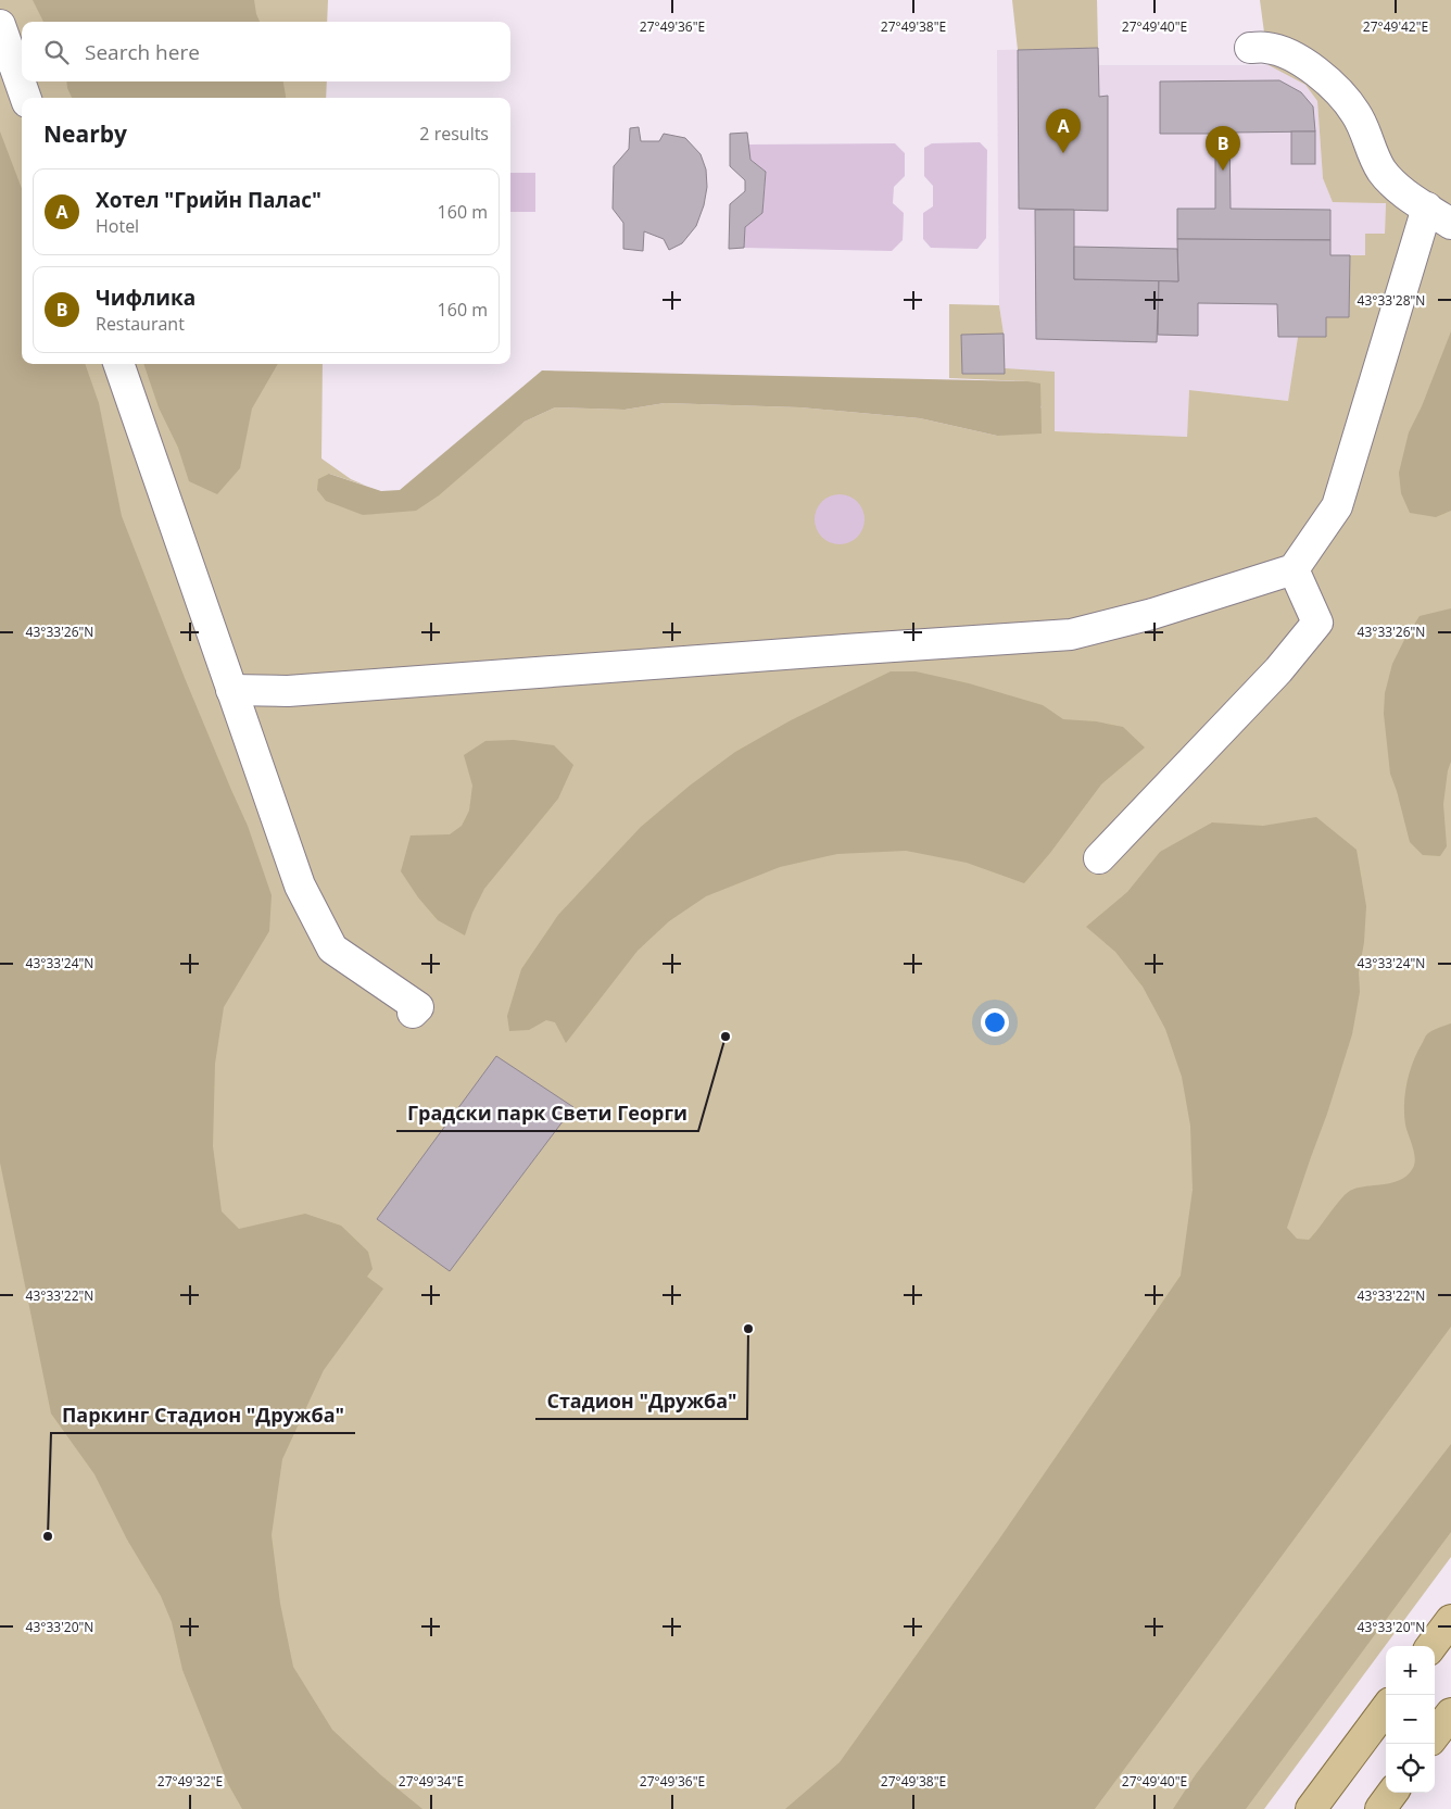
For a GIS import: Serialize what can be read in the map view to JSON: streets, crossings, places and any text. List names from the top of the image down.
{
  "places": ["Градски парк Свети Георги", "Стадион \"Дружба\"", "Паркинг Стадион \"Дружба\""],
  "page": {
    "search": "Search here",
    "heading": ["Nearby", "2 results"],
    "pins": ["A", "B"],
    "list": [
      {
        "mark": "A",
        "name": "Хотел \"Грийн Палас\"",
        "note": "Hotel",
        "value": "160 m"
      },
      {
        "mark": "B",
        "name": "Чифлика",
        "note": "Restaurant",
        "value": "160 m"
      }
    ],
    "map_buttons": ["+", "−"]
  },
  "coordinates": [
    "27°49'36\"E",
    "27°49'38\"E",
    "27°49'40\"E",
    "27°49'42\"E",
    "43°33'28\"N",
    "43°33'26\"N",
    "43°33'24\"N",
    "43°33'22\"N",
    "43°33'20\"N",
    "27°49'32\"E",
    "27°49'34\"E"
  ]
}
